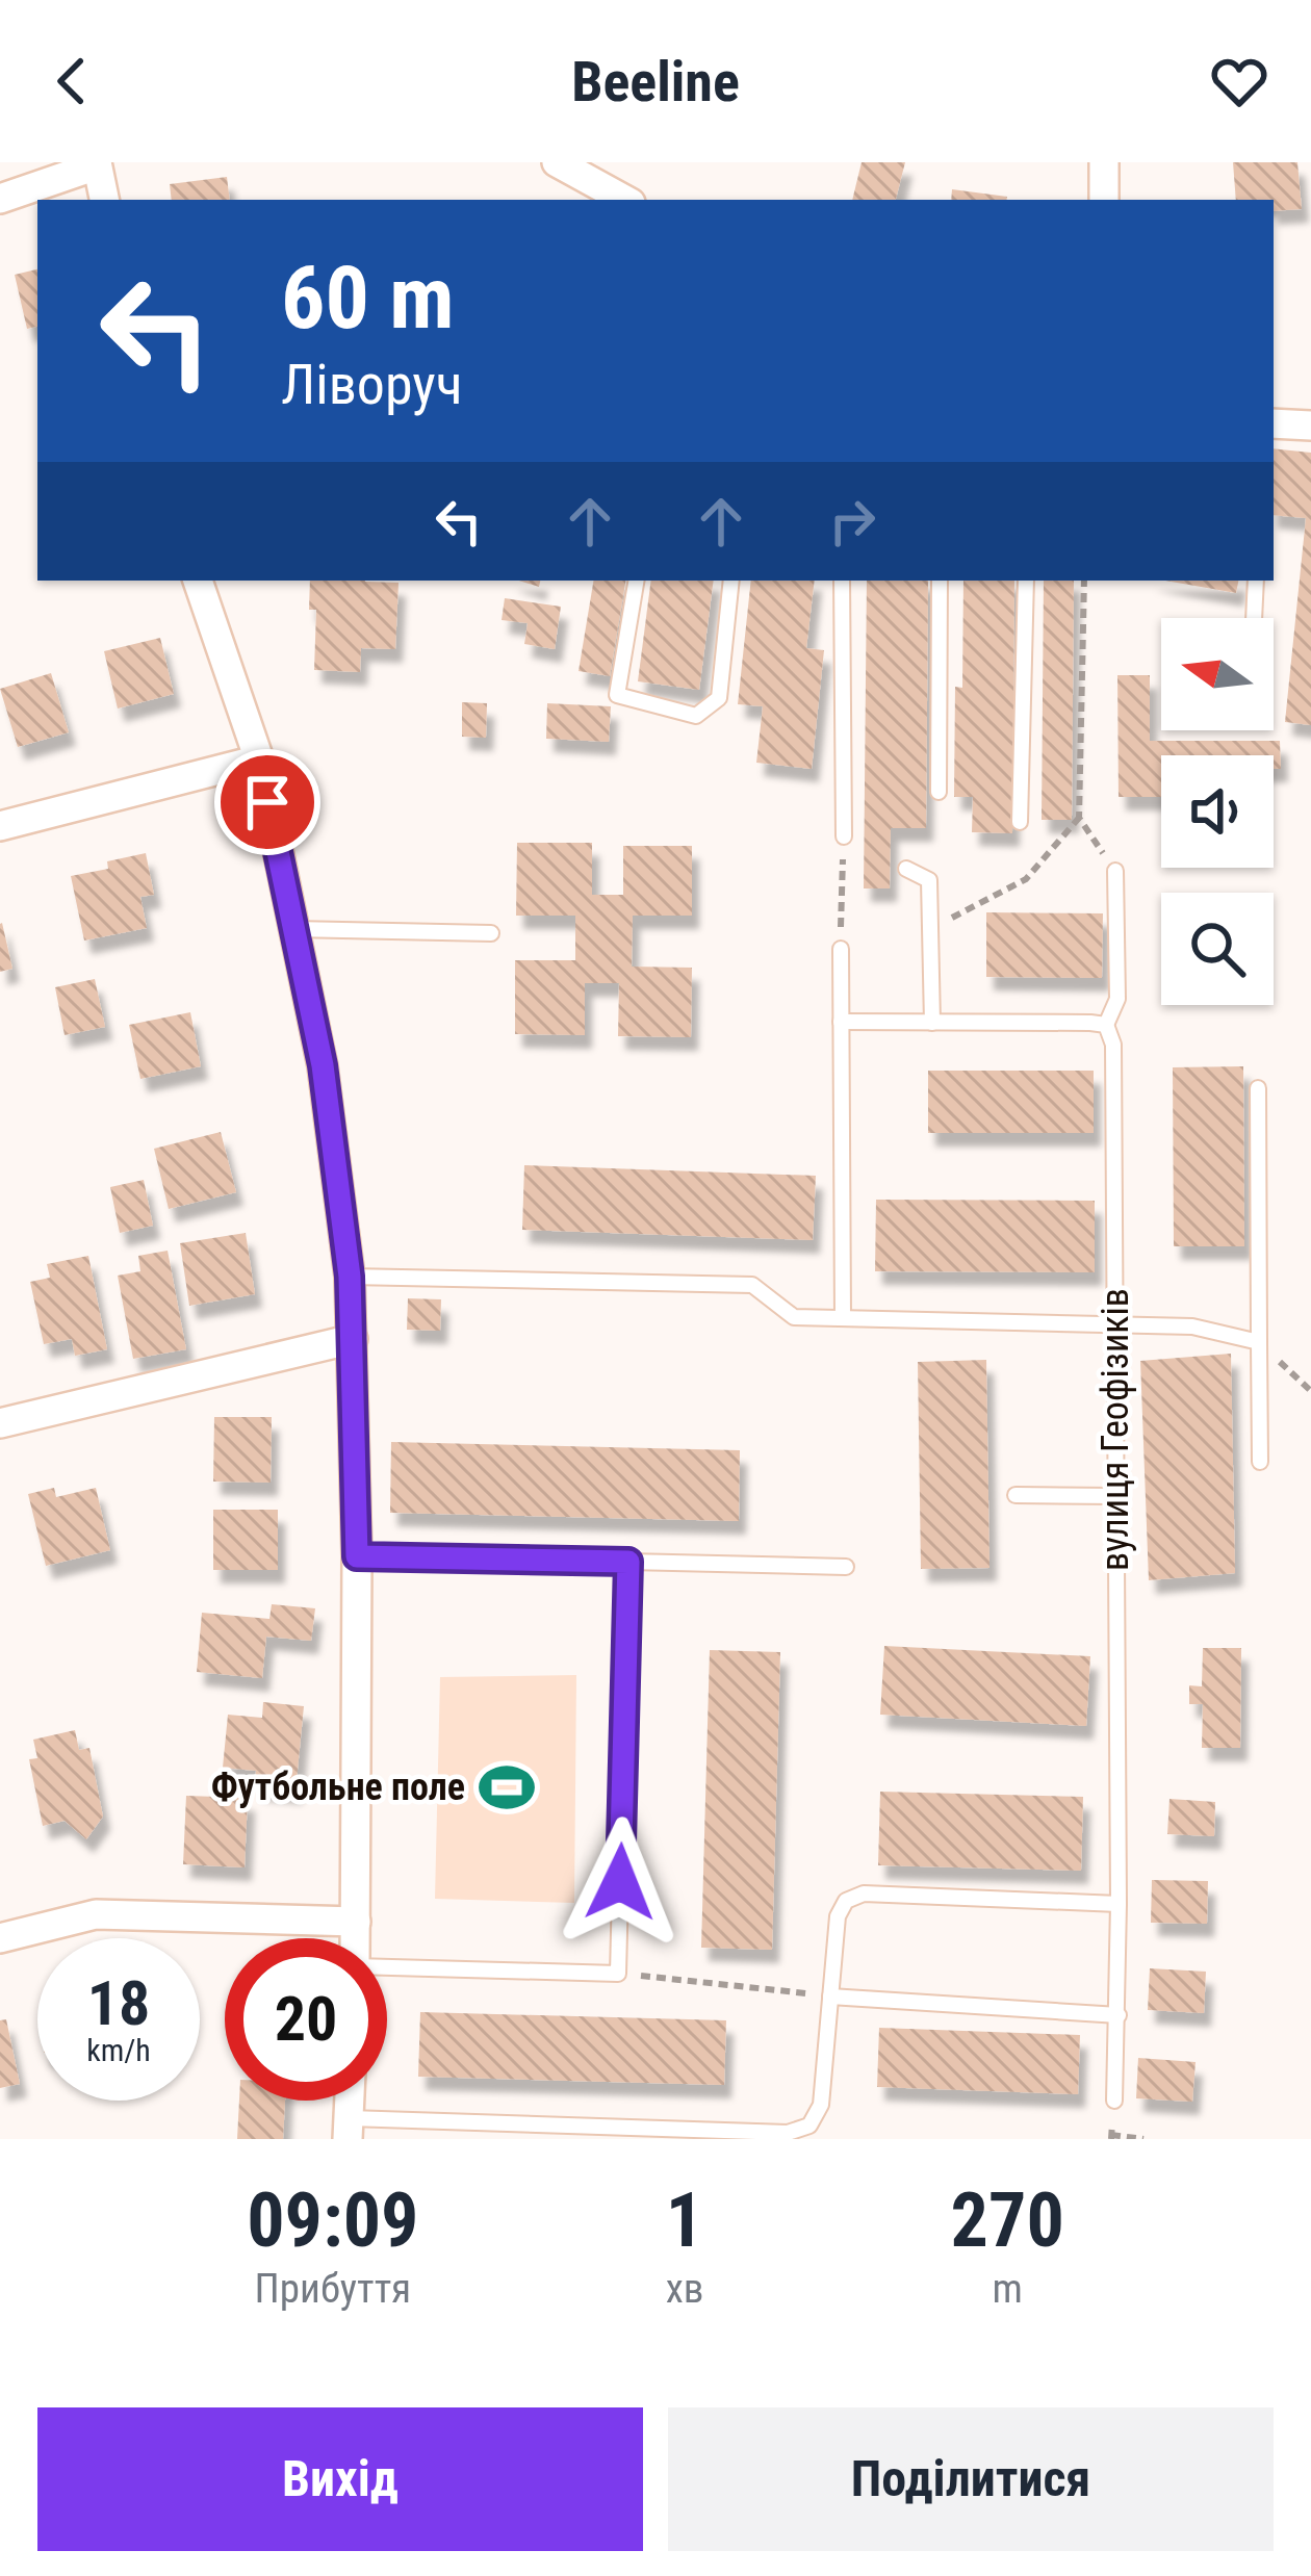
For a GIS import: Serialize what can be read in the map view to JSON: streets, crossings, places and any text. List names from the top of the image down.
{
  "streets": {
    "lane": ["вулиця Геофізиків"]
  },
  "places": {
    "sports": ["Футбольне поле"]
  },
  "north": "left",
  "page": {
    "header": "Beeline",
    "turn": ["60 m", "Ліворуч"],
    "speed": "18 km/h",
    "limit": "20",
    "eta": [
      "09:09",
      "Прибуття",
      "1",
      "хв",
      "270",
      "m"
    ],
    "buttons": ["Вихід", "Поділитися"]
  }
}
